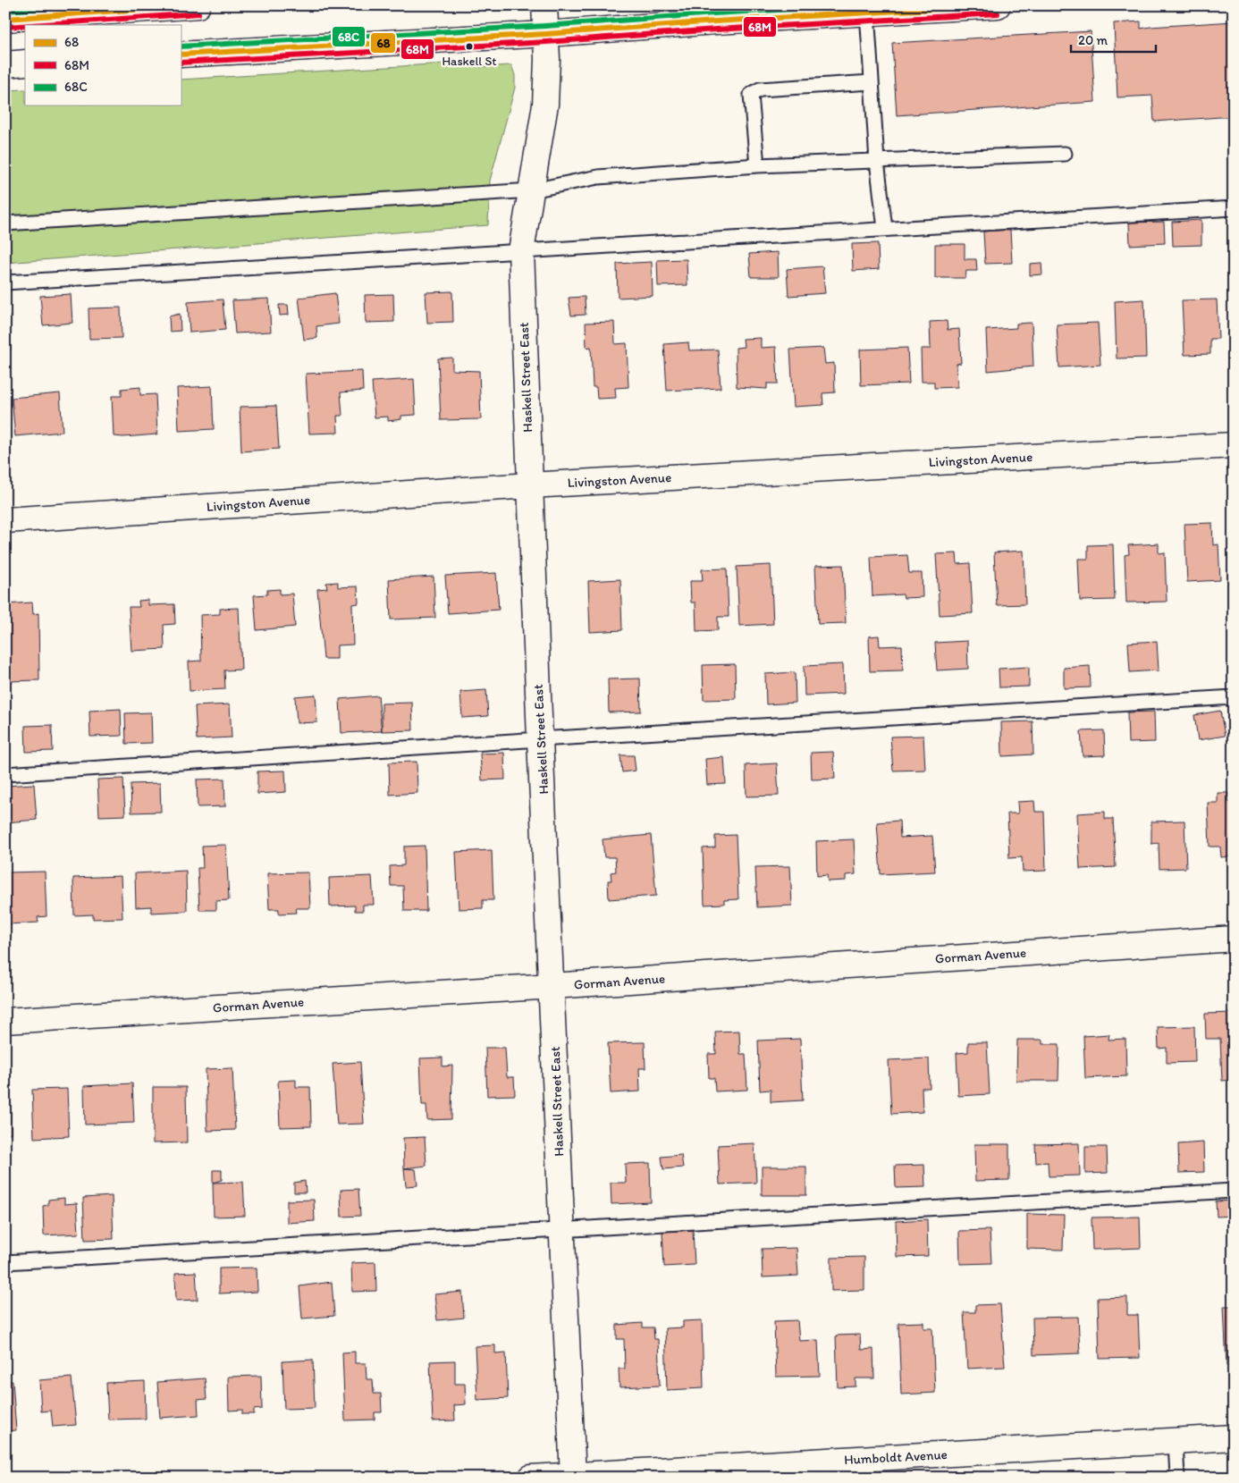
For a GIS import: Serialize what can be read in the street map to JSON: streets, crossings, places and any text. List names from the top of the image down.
{
  "streets": {
    "street": [
      "Haskell Street East",
      "Livingston Avenue",
      "Gorman Avenue",
      "Humboldt Avenue"
    ]
  },
  "crossings": [
    ["Haskell Street East", "Livingston Avenue"],
    ["Haskell Street East", "Gorman Avenue"],
    ["Haskell Street East", "Humboldt Avenue"]
  ],
  "places": ["Haskell St"],
  "lines": ["transit line 68", "transit line 68C", "transit line 68M"],
  "legend": ["68", "68M", "68C"],
  "scale_bar": "20 m"
}
